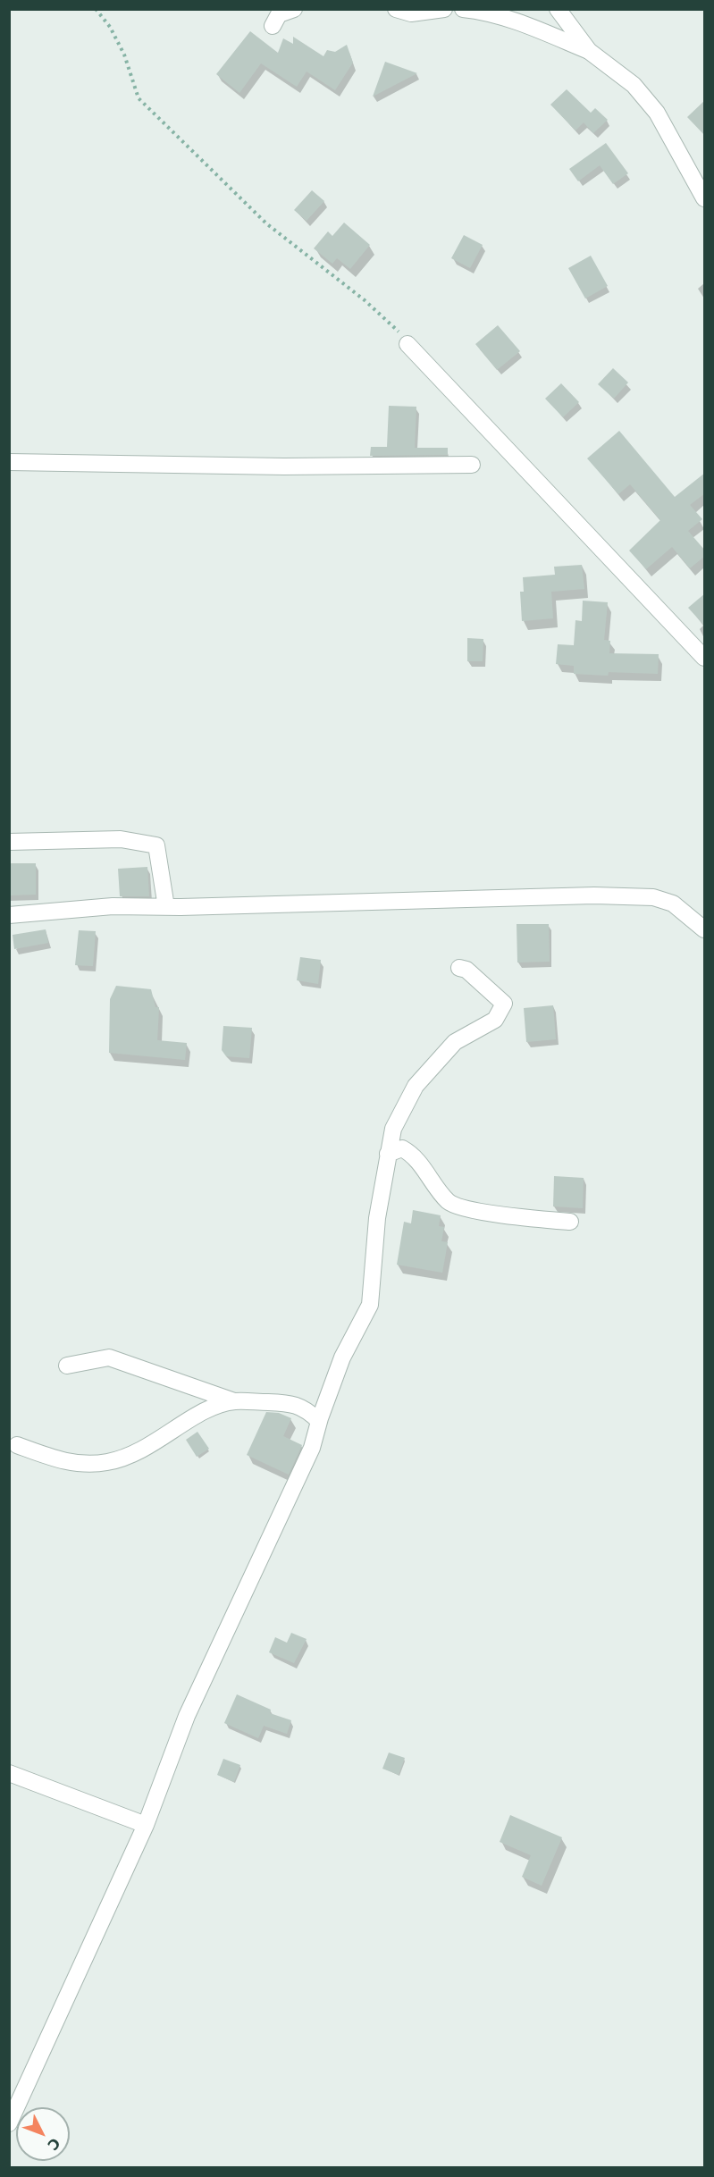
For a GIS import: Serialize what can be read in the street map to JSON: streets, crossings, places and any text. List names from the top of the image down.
{
  "north": "bottom right"
}
